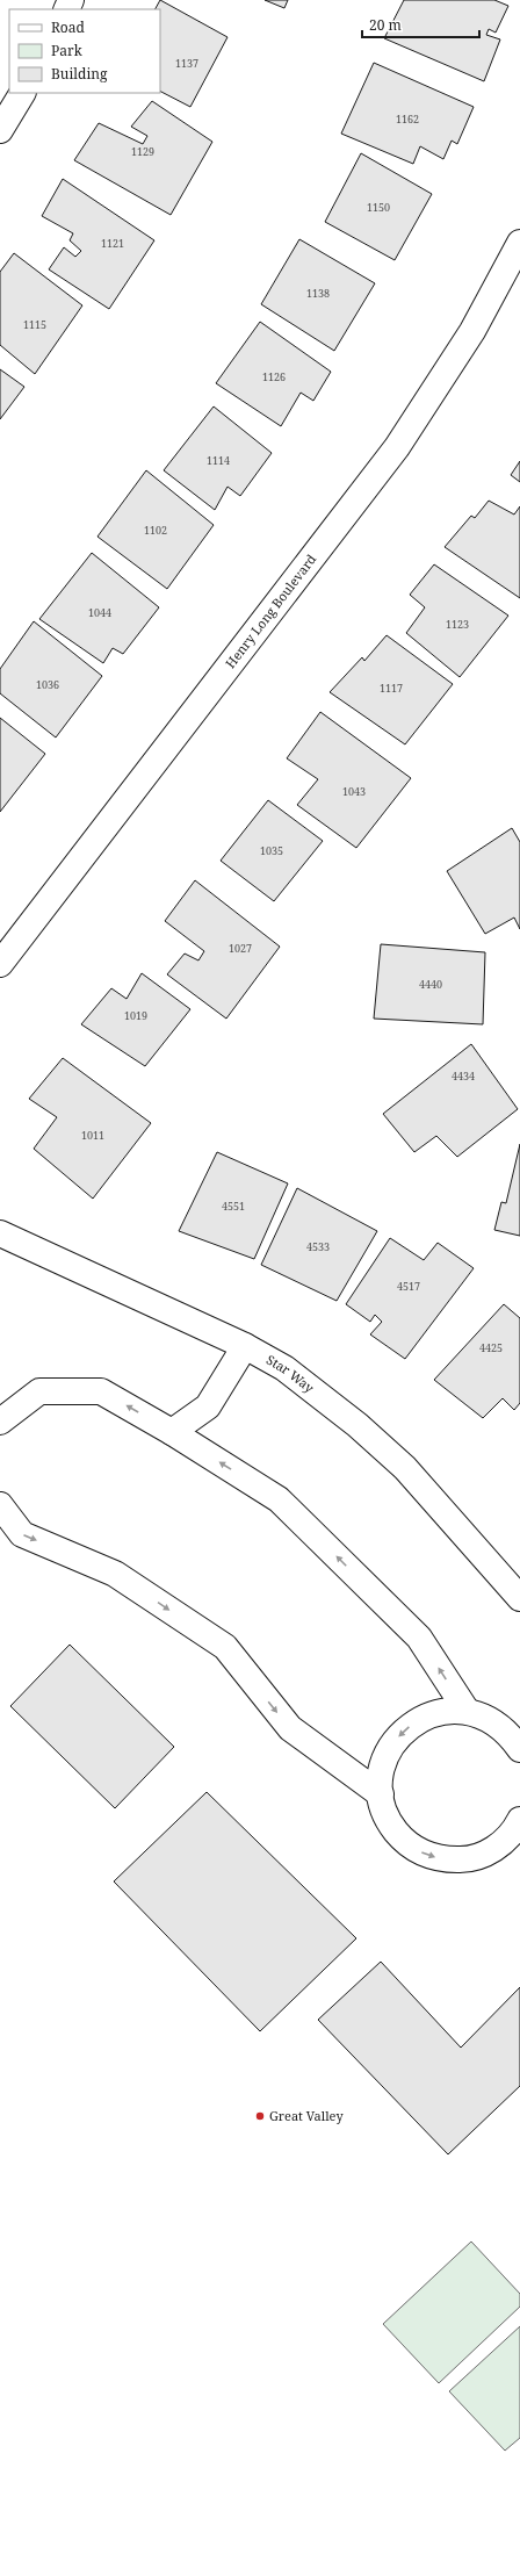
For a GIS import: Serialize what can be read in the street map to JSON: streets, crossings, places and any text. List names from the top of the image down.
{
  "streets": {
    "street": ["Henry Long Boulevard", "Star Way"]
  },
  "places": ["Great Valley"],
  "house_numbers": [
    "1137",
    "1162",
    "1129",
    "1150",
    "1121",
    "1138",
    "1115",
    "1126",
    "1114",
    "1102",
    "1044",
    "1123",
    "1036",
    "1117",
    "1043",
    "1035",
    "1027",
    "4440",
    "1019",
    "4434",
    "1011",
    "4551",
    "4533",
    "4517",
    "4425"
  ],
  "legend": ["Road", "Park", "Building"],
  "scale_bar": "20 m"
}
